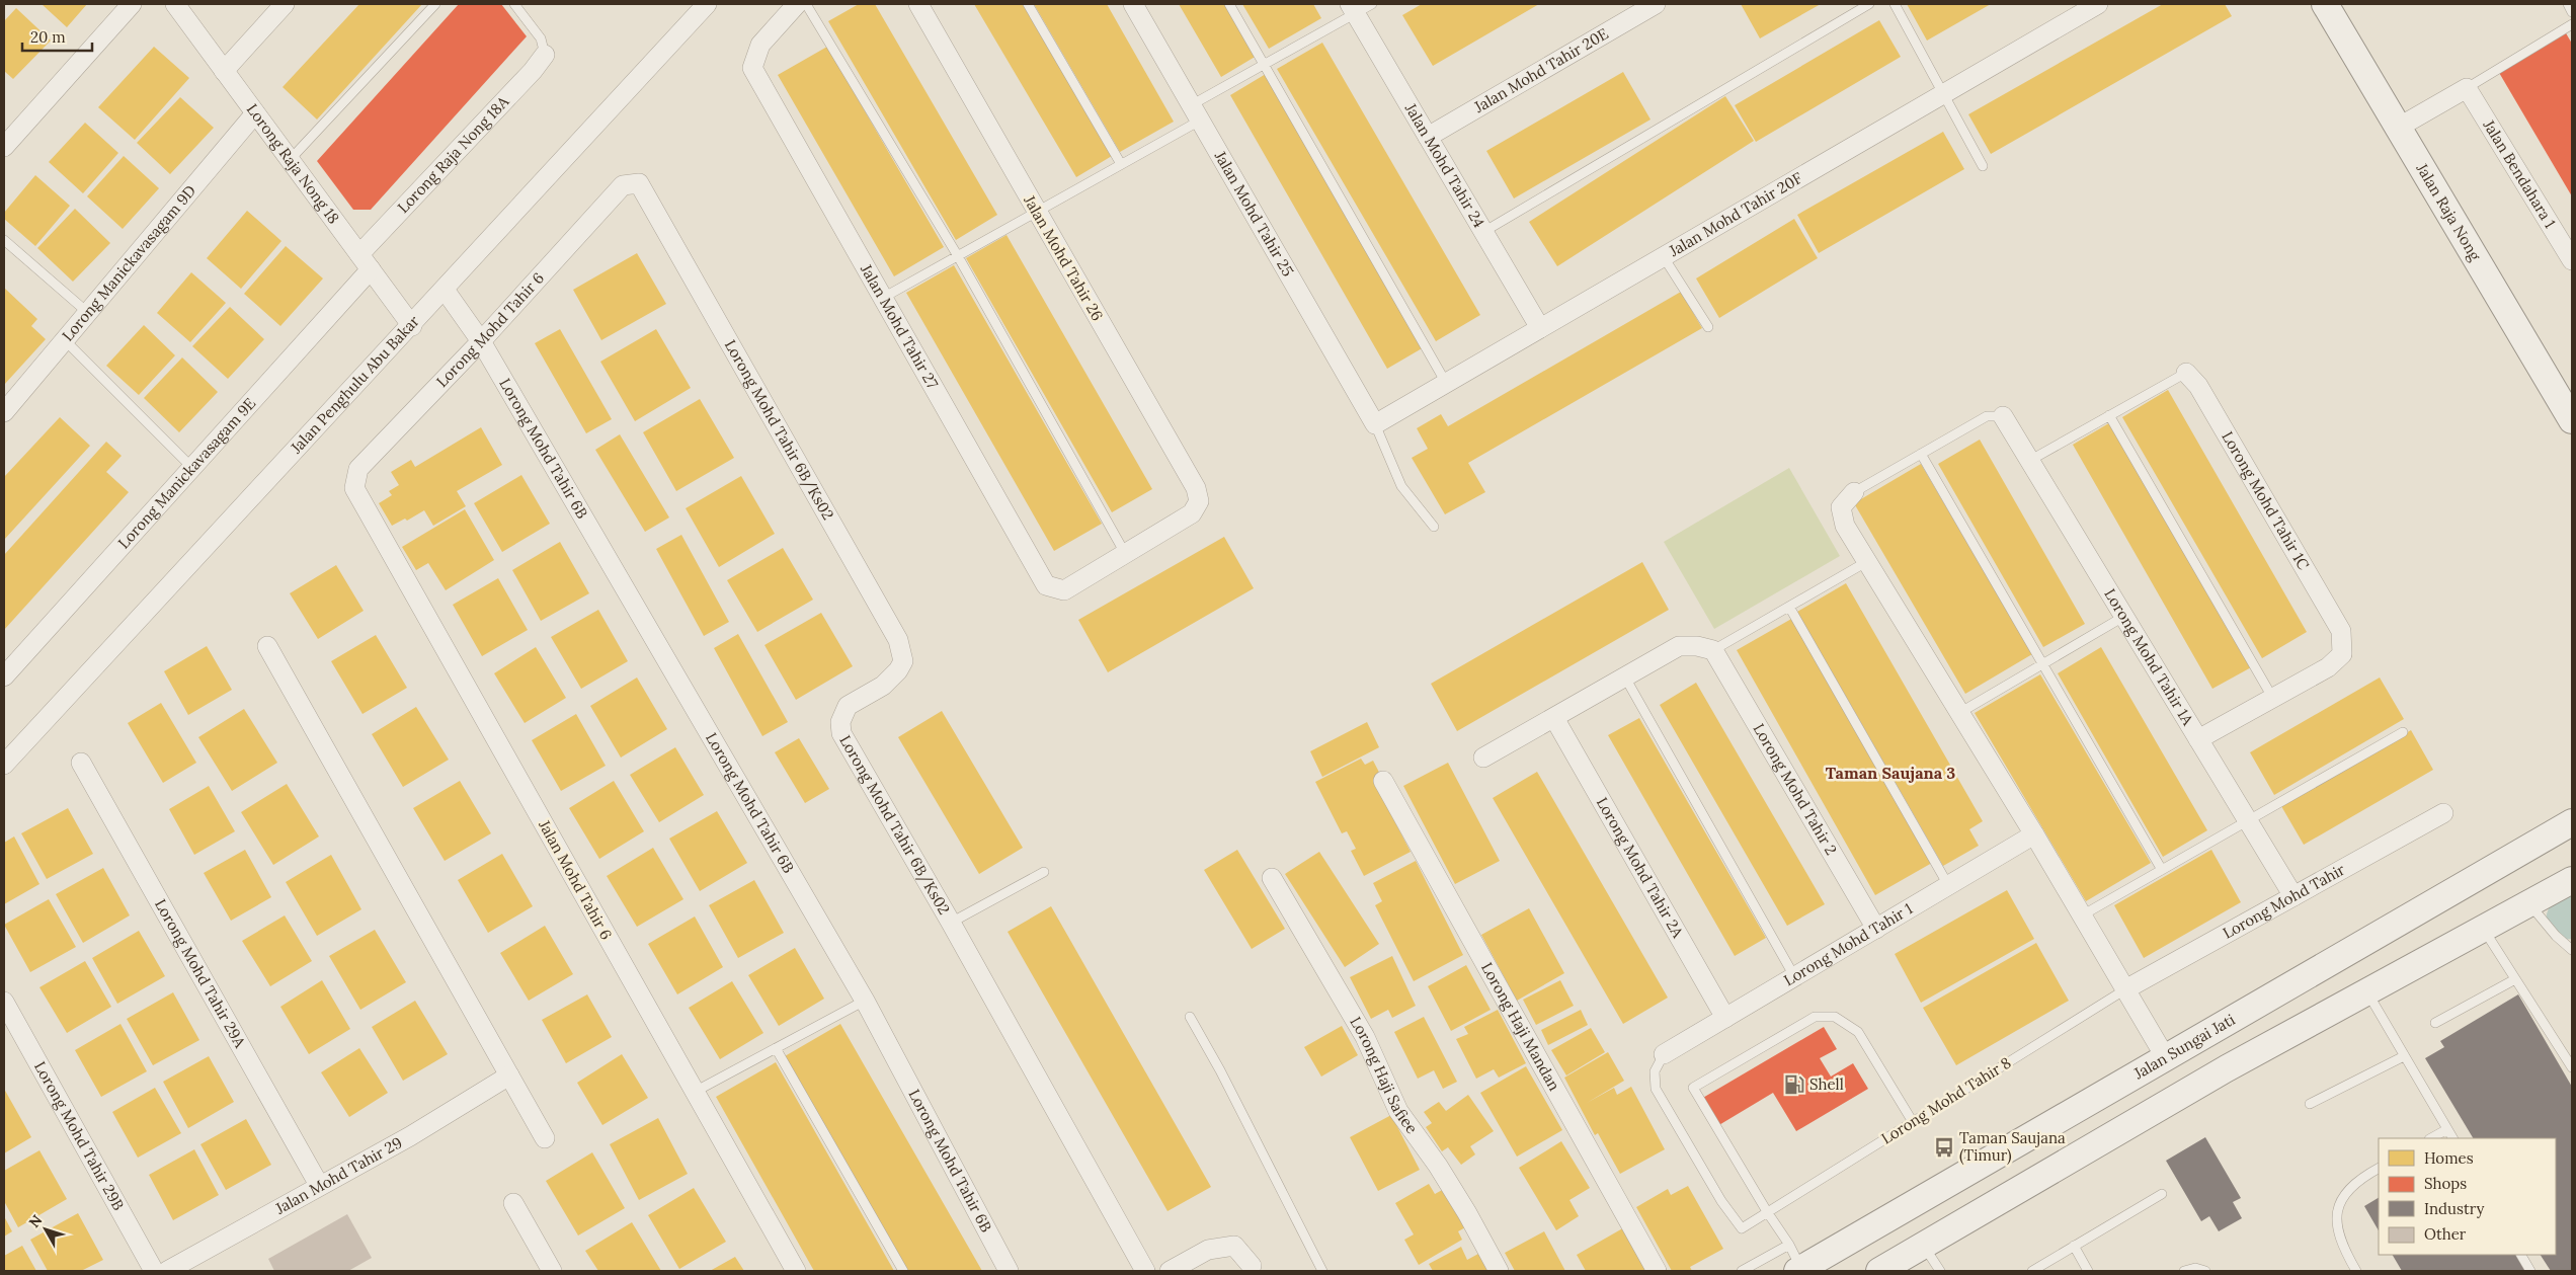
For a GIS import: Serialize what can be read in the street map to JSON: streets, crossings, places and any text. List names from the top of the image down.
{
  "streets": {
    "main road": ["Jalan Raja Nong", "Jalan Sungai Jati"],
    "street": [
      "Jalan Mohd Tahir 20E",
      "Lorong Raja Nong 18A",
      "Lorong Raja Nong 18",
      "Jalan Mohd Tahir 24",
      "Jalan Bendahara 1",
      "Jalan Mohd Tahir 25",
      "Jalan Mohd Tahir 20F",
      "Jalan Mohd Tahir 26",
      "Lorong Manickavasagam 9D",
      "Jalan Mohd Tahir 27",
      "Lorong Mohd Tahir 6",
      "Jalan Penghulu Abu Bakar",
      "Lorong Mohd Tahir 6B/Ks02",
      "Lorong Mohd Tahir 6B",
      "Lorong Manickavasagam 9E",
      "Lorong Mohd Tahir 1C",
      "Lorong Mohd Tahir 1A",
      "Lorong Mohd Tahir 2",
      "Lorong Mohd Tahir 2A",
      "Jalan Mohd Tahir 6",
      "Lorong Mohd Tahir",
      "Lorong Mohd Tahir 1",
      "Lorong Mohd Tahir 29A",
      "Lorong Haji Mandan",
      "Lorong Haji Safiee",
      "Lorong Mohd Tahir 29B",
      "Jalan Mohd Tahir 29"
    ],
    "lane": ["Lorong Mohd Tahir 8"]
  },
  "crossings": [
    ["Jalan Mohd Tahir 20E", "Jalan Mohd Tahir 24"],
    ["Lorong Raja Nong 18A", "Lorong Raja Nong 18"],
    ["Lorong Raja Nong 18", "Lorong Manickavasagam 9D"],
    ["Lorong Raja Nong 18", "Jalan Penghulu Abu Bakar"],
    ["Lorong Raja Nong 18", "Lorong Manickavasagam 9E"],
    ["Jalan Mohd Tahir 24", "Jalan Mohd Tahir 20F"],
    ["Jalan Mohd Tahir 25", "Jalan Mohd Tahir 20F"],
    ["Jalan Mohd Tahir 26", "Jalan Mohd Tahir 27"],
    ["Lorong Mohd Tahir 6", "Lorong Mohd Tahir 6B/Ks02"],
    ["Lorong Mohd Tahir 6", "Lorong Mohd Tahir 6B"],
    ["Lorong Mohd Tahir 6", "Jalan Mohd Tahir 6"],
    ["Jalan Penghulu Abu Bakar", "Lorong Mohd Tahir 6B"],
    ["Lorong Mohd Tahir 1A", "Lorong Mohd Tahir"],
    ["Lorong Mohd Tahir 2", "Lorong Mohd Tahir 1"],
    ["Lorong Mohd Tahir 2A", "Lorong Mohd Tahir 1"],
    ["Lorong Mohd Tahir", "Lorong Mohd Tahir 8"],
    ["Lorong Mohd Tahir 1", "Lorong Mohd Tahir 8"],
    ["Lorong Mohd Tahir 29A", "Jalan Mohd Tahir 29"]
  ],
  "districts": ["Taman Saujana 3"],
  "places": {
    "fuel station": ["Shell"],
    "bus stop": ["Taman Saujana (Timur)"]
  },
  "legend": [
    "Homes",
    "Shops",
    "Industry",
    "Other"
  ],
  "scale_bar": "20 m",
  "north": "top left"
}
